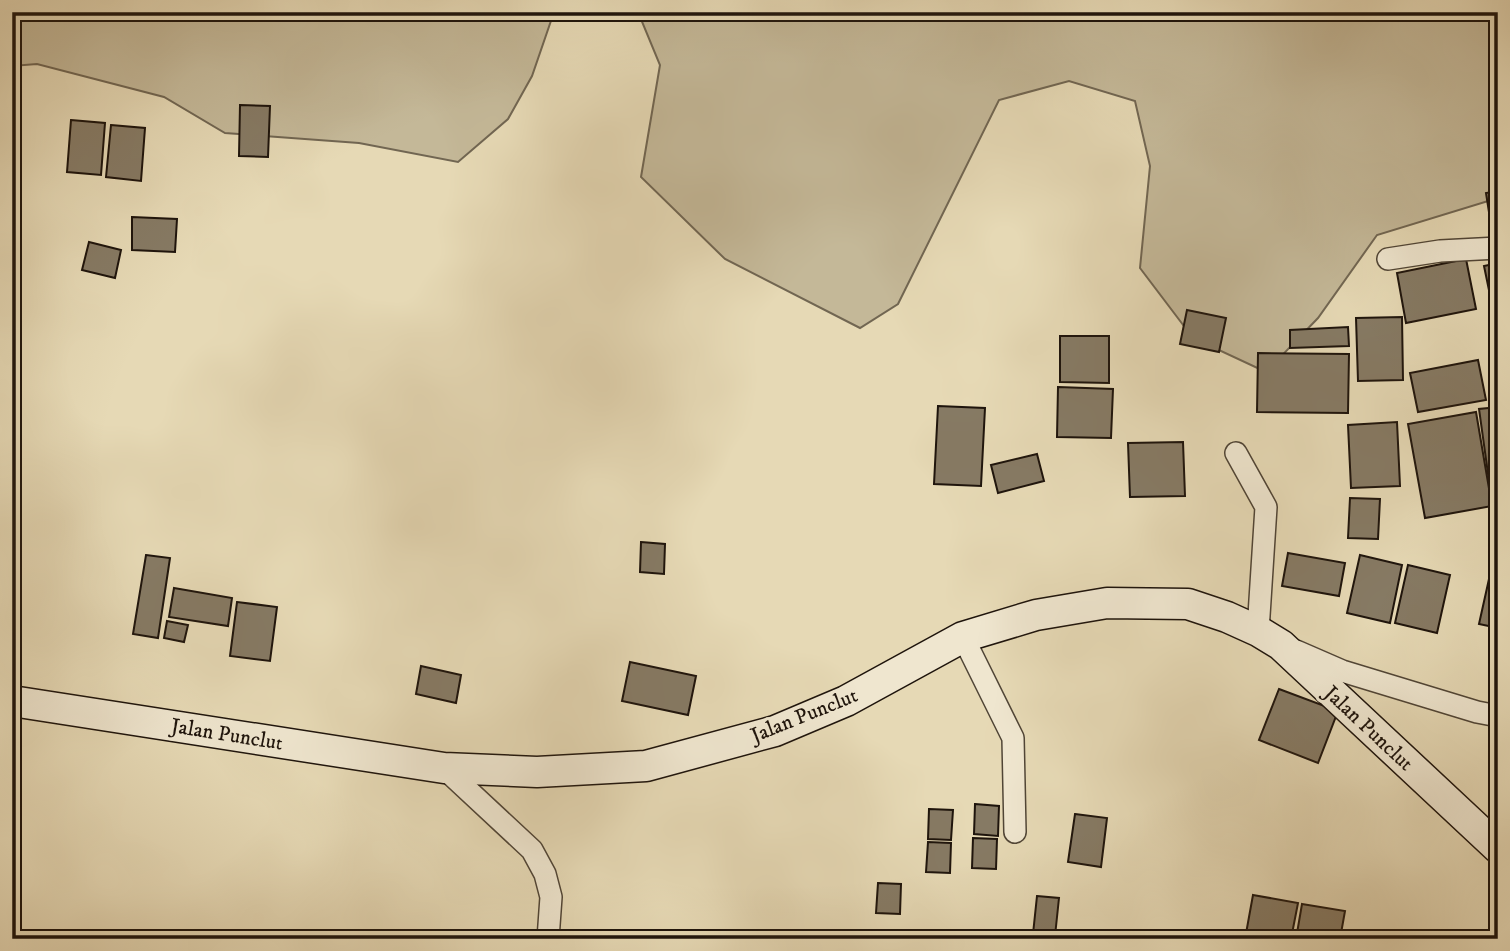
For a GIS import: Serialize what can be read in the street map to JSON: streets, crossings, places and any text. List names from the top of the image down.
{
  "streets": {
    "main road": ["Jalan Punclut"]
  }
}
